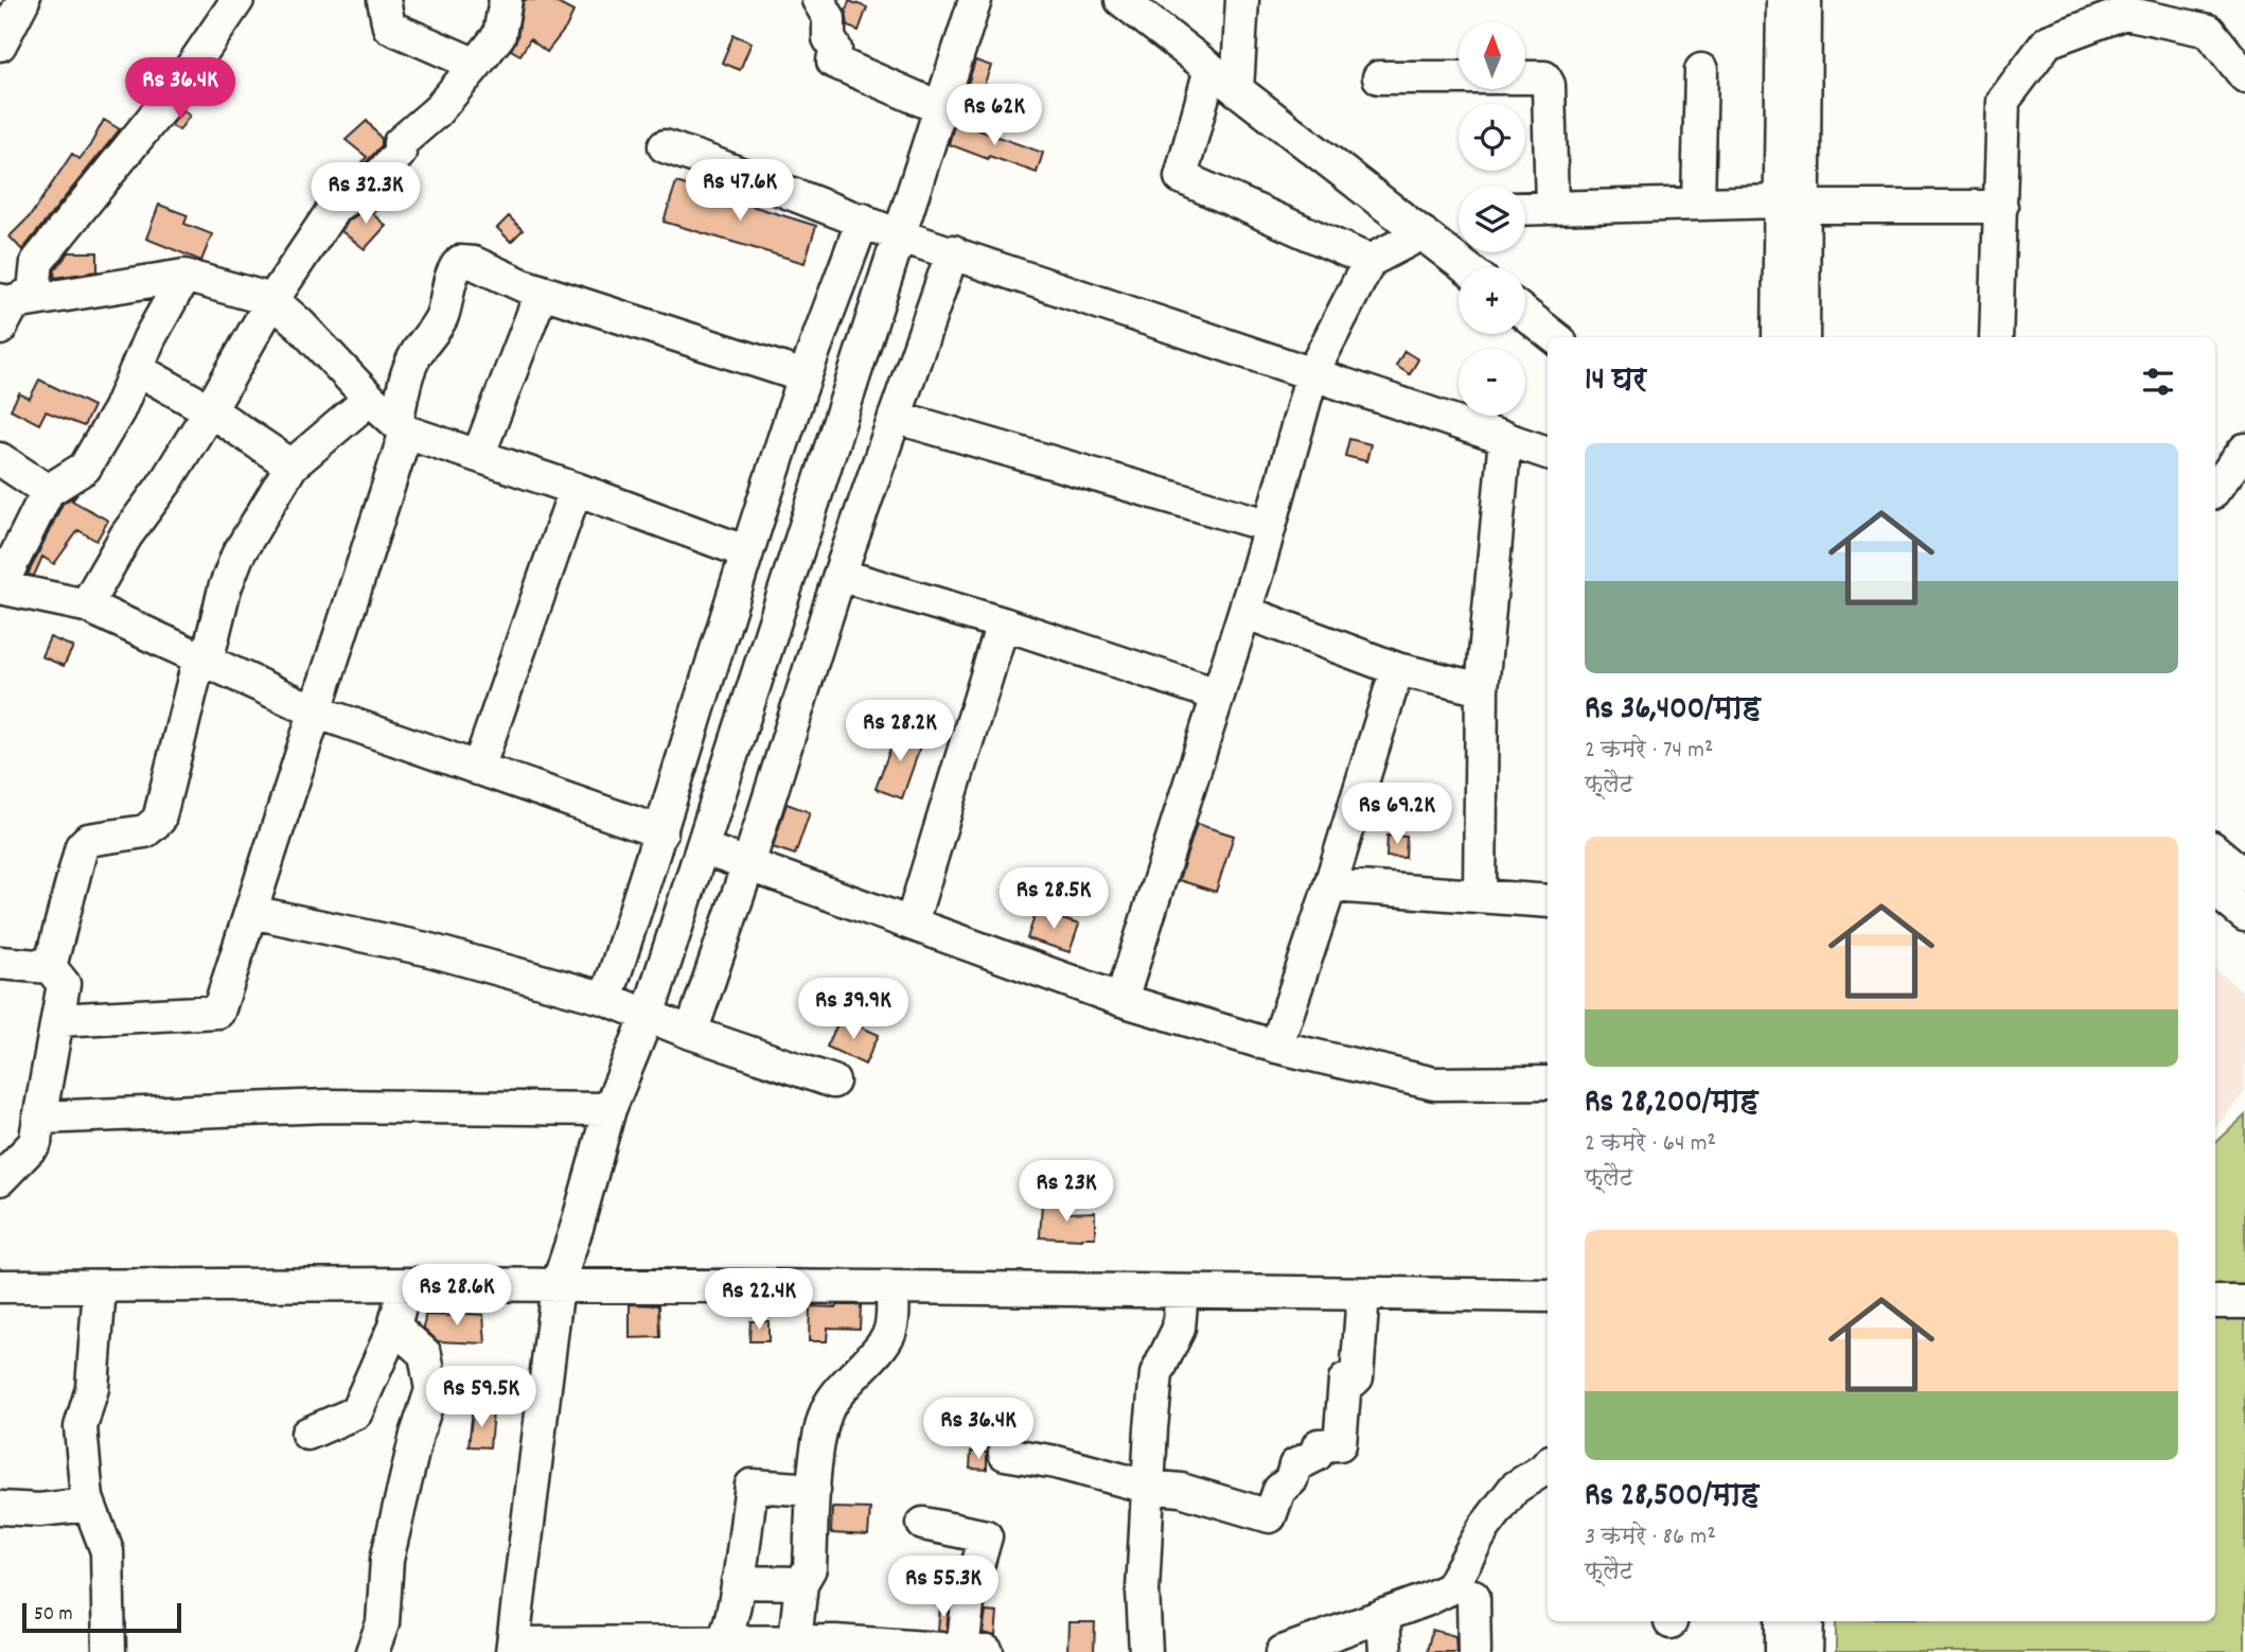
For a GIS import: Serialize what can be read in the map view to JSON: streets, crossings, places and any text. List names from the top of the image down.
{
  "scale_bar": "50 m",
  "north": "top",
  "page": {
    "map_buttons": ["+", "−"],
    "price": [
      "Rs 36.4K",
      "Rs 62K",
      "Rs 47.6K",
      "Rs 32.3K",
      "Rs 28.2K",
      "Rs 69.2K",
      "Rs 28.5K",
      "Rs 39.9K",
      "Rs 23K",
      "Rs 28.6K",
      "Rs 22.4K",
      "Rs 59.5K",
      "Rs 36.4K",
      "Rs 55.3K"
    ],
    "heading": "14 घर",
    "list": [
      {
        "name": "Rs 36,400/माह",
        "note": "2 कमरे · 74 m² · फ़्लैट"
      },
      {
        "name": "Rs 28,200/माह",
        "note": "2 कमरे · 64 m² · फ़्लैट"
      },
      {
        "name": "Rs 28,500/माह",
        "note": "3 कमरे · 86 m² · फ़्लैट"
      }
    ],
    "scale": "50 m"
  }
}
